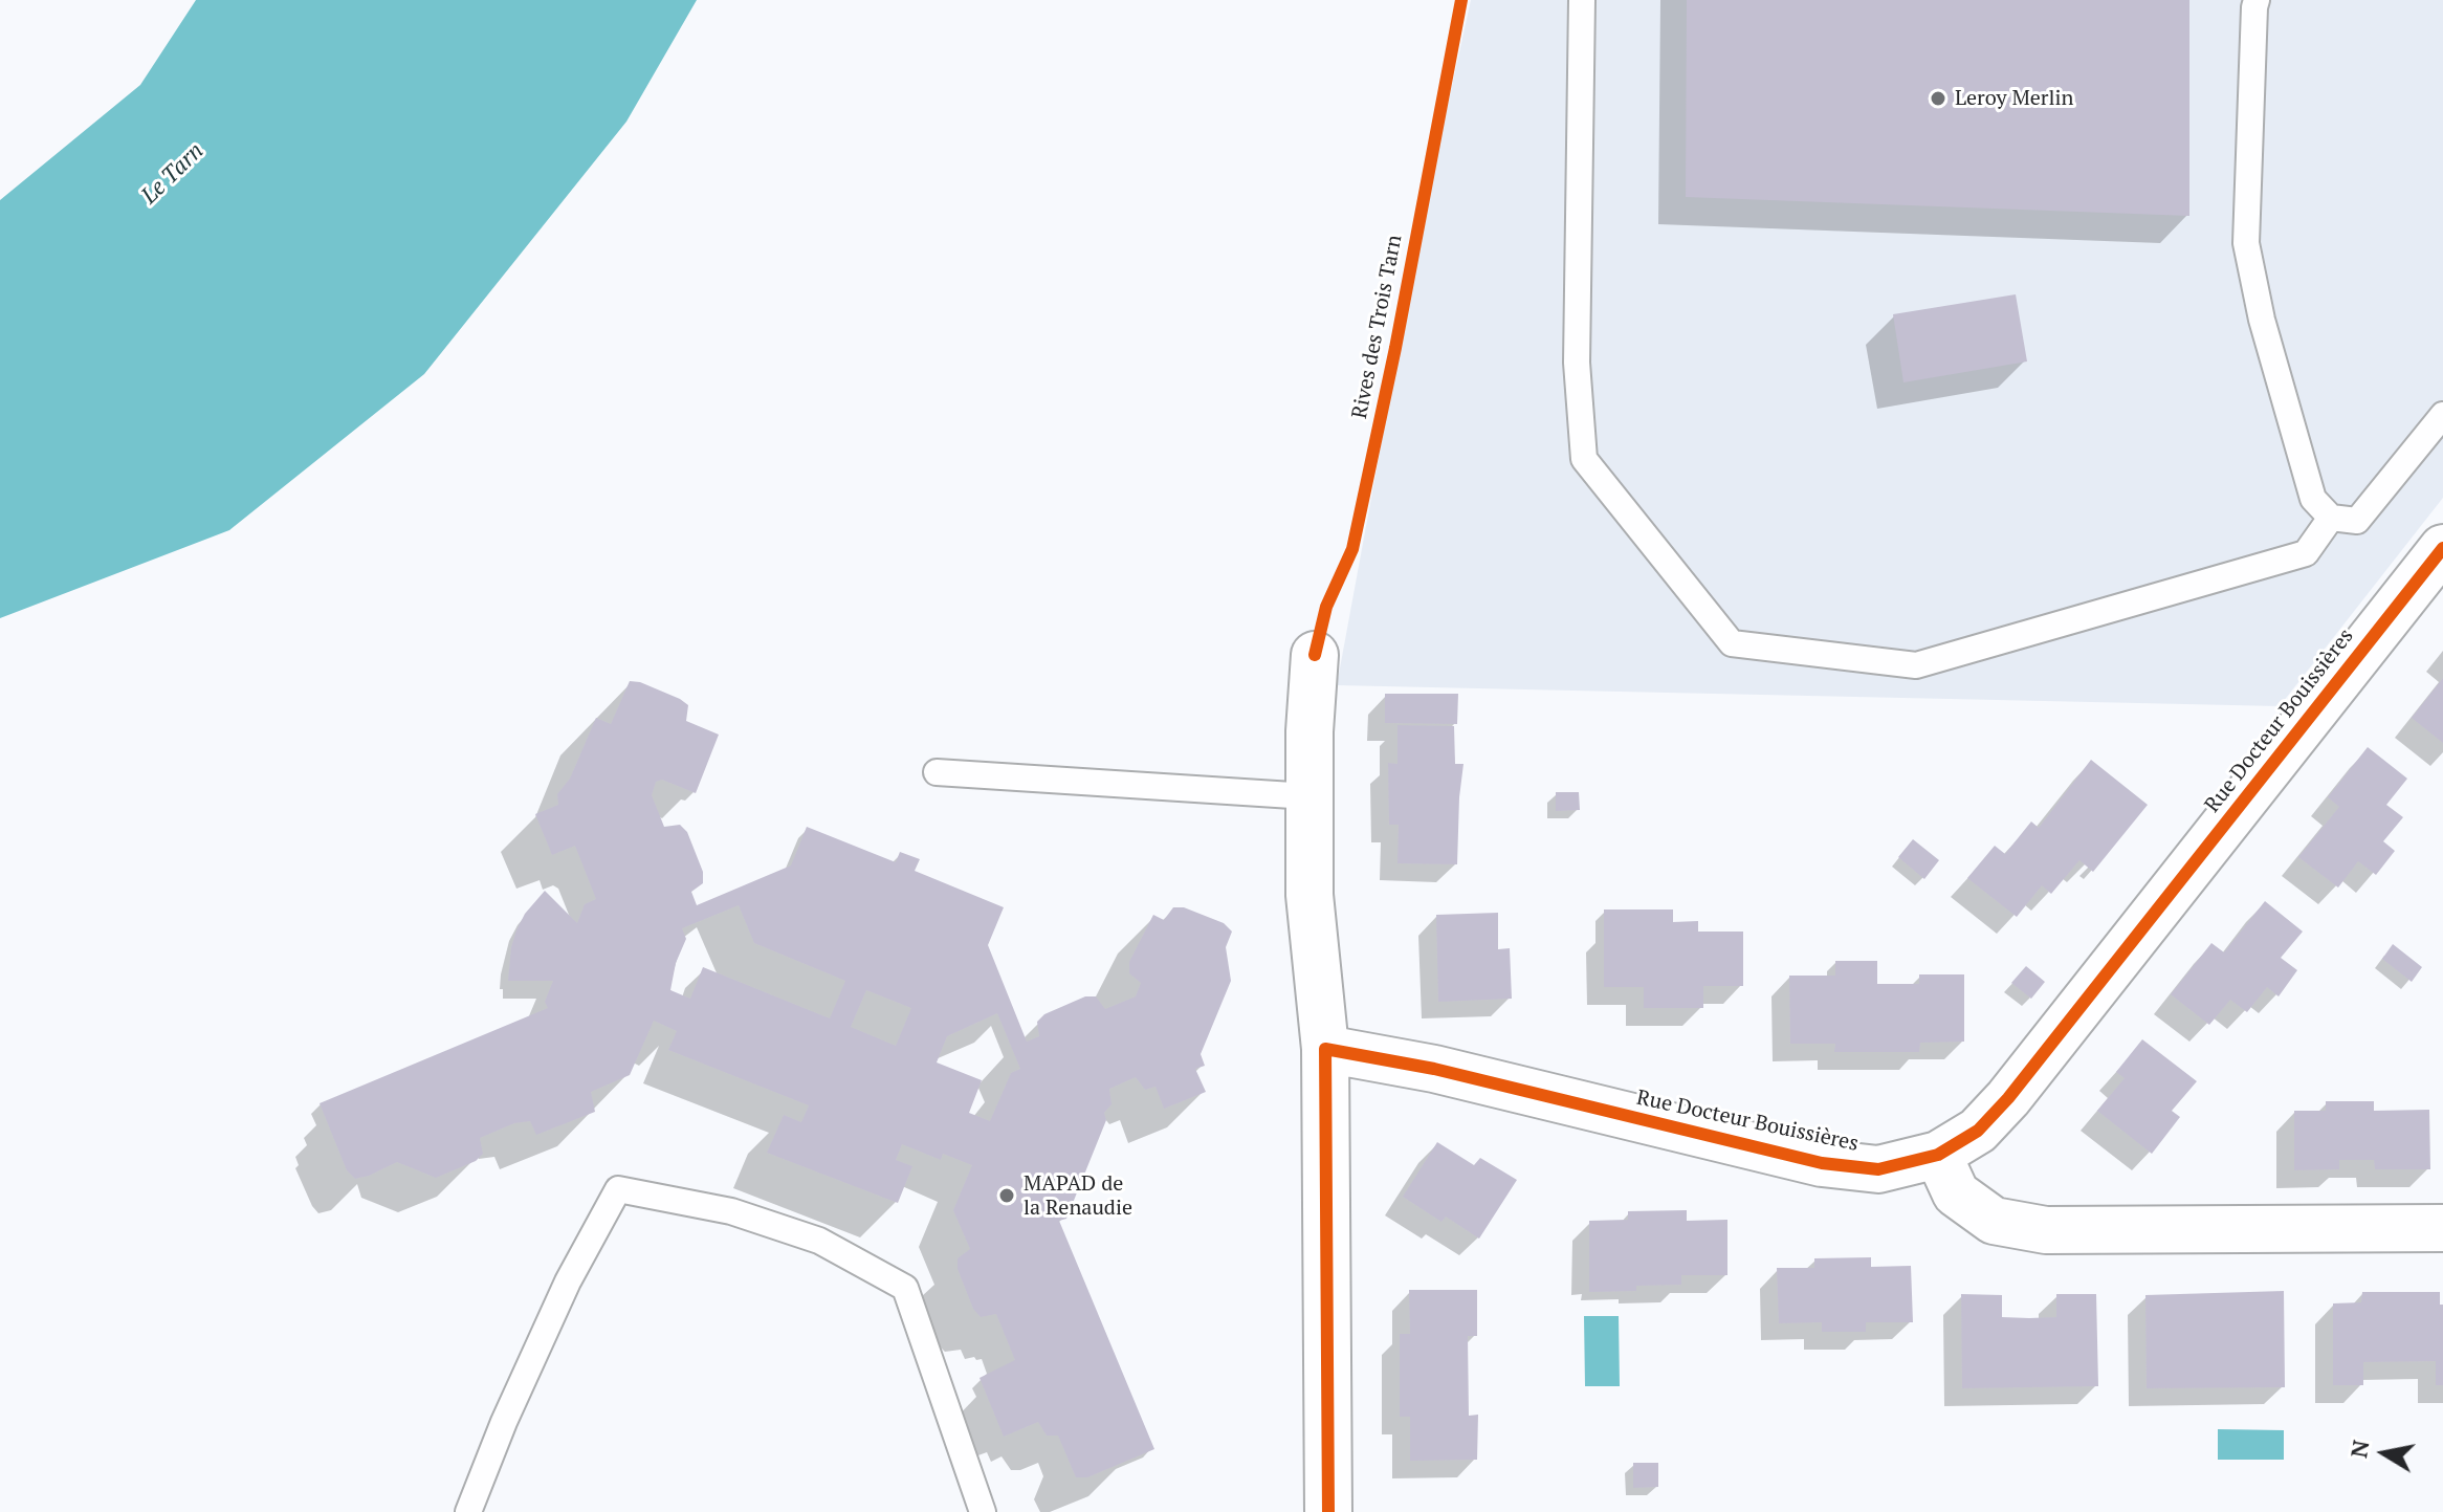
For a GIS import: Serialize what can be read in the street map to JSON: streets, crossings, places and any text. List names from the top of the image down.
{
  "streets": {
    "street": ["Rue Docteur Bouissières"],
    "cycle path": ["Rives des Trois Tarn"]
  },
  "water": ["Le Tarn"],
  "places": ["Leroy Merlin", "MAPAD de la Renaudie"],
  "north": "left"
}
